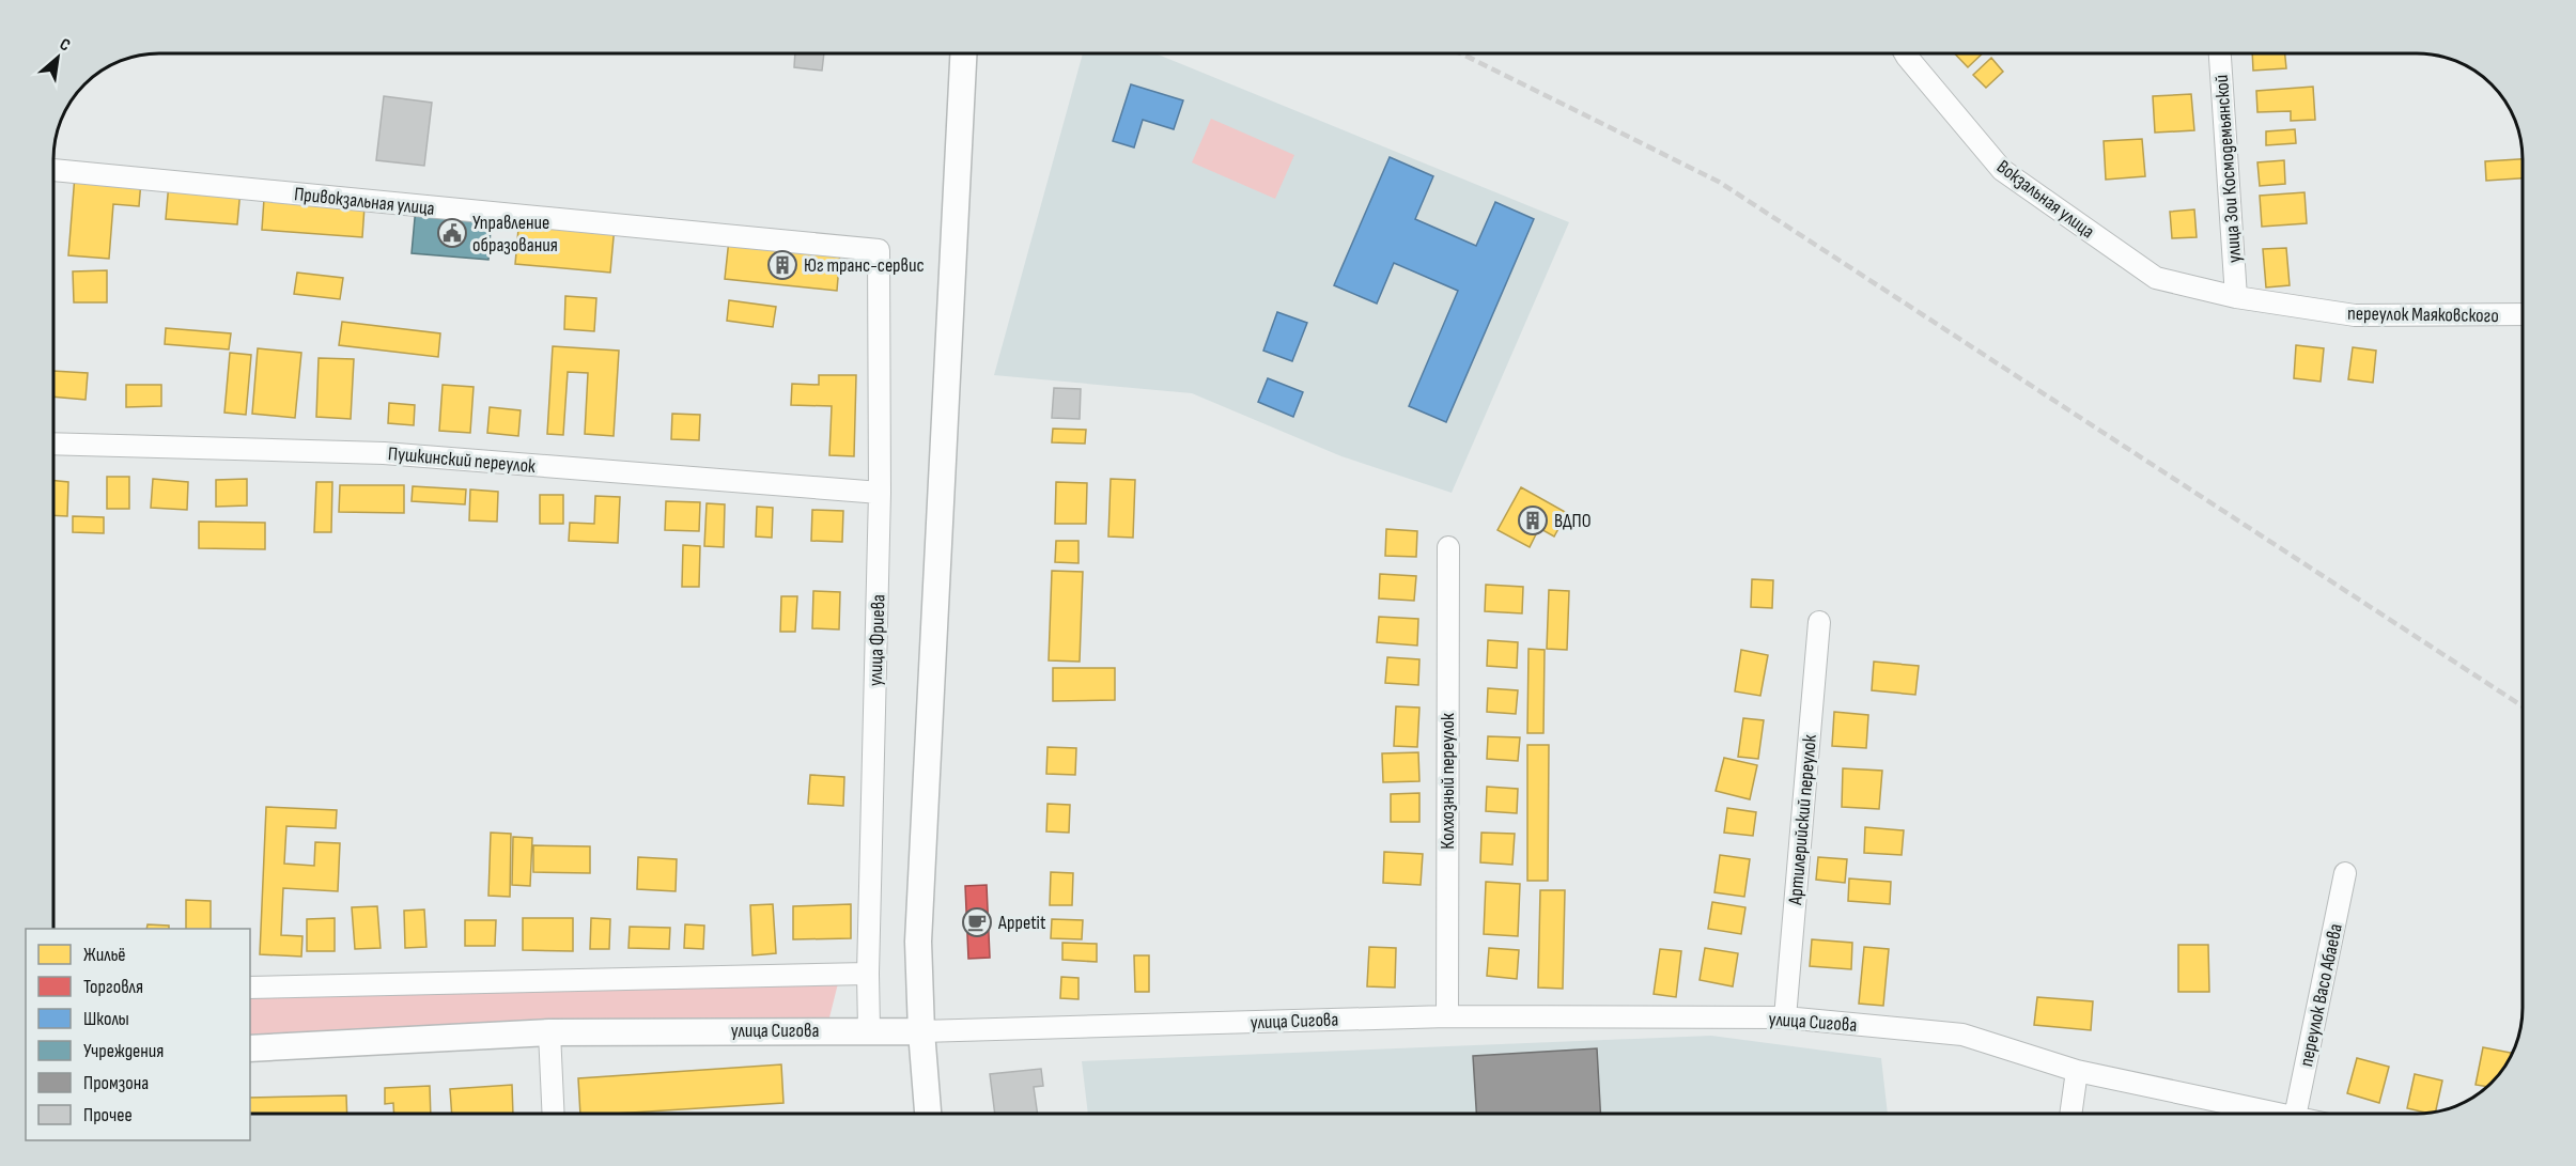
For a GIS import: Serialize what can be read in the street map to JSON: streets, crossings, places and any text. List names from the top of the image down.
{
  "streets": {
    "main road": ["улица Сигова"],
    "street": [
      "улица Зои Космодемьянской",
      "Вокзальная улица",
      "Привокзальная улица",
      "переулок Маяковского",
      "Пушкинский переулок",
      "улица Фриева",
      "Колхозный переулок",
      "Артилерийский переулок",
      "переулок Васо Абаева"
    ]
  },
  "crossings": [
    ["улица Зои Космодемьянской", "Вокзальная улица"],
    ["улица Зои Космодемьянской", "переулок Маяковского"],
    ["Вокзальная улица", "переулок Маяковского"],
    ["Привокзальная улица", "улица Фриева"],
    ["Пушкинский переулок", "улица Фриева"],
    ["улица Фриева", "улица Сигова"],
    ["Колхозный переулок", "улица Сигова"],
    ["Артилерийский переулок", "улица Сигова"]
  ],
  "places": {
    "public building": ["Управление образования"],
    "building": ["Юг транс-сервис", "ВДПО"],
    "cafe": ["Appetit"]
  },
  "legend": [
    "Жильё",
    "Торговля",
    "Школы",
    "Учреждения",
    "Промзона",
    "Прочее"
  ],
  "north": "top right"
}
